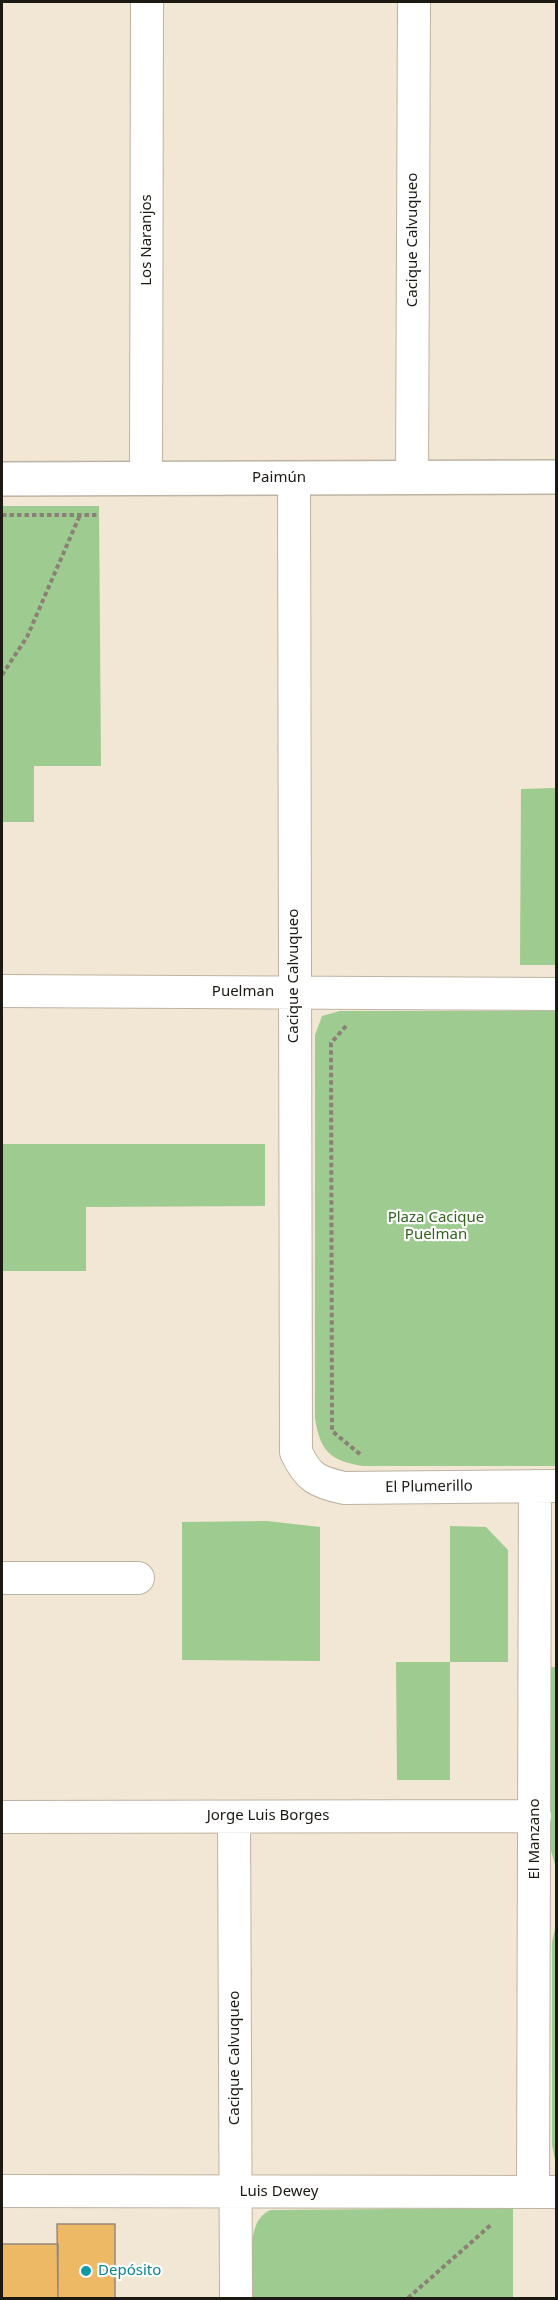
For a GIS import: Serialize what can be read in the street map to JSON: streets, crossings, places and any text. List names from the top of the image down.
{
  "streets": {
    "street": [
      "Los Naranjos",
      "Cacique Calvuqueo",
      "Paimún",
      "Puelman",
      "El Plumerillo",
      "Jorge Luis Borges",
      "El Manzano",
      "Luis Dewey"
    ]
  },
  "crossings": [
    ["Los Naranjos", "Paimún"],
    ["Cacique Calvuqueo", "Paimún"],
    ["Cacique Calvuqueo", "Puelman"],
    ["Cacique Calvuqueo", "El Plumerillo"],
    ["Cacique Calvuqueo", "Jorge Luis Borges"],
    ["Cacique Calvuqueo", "Luis Dewey"],
    ["El Plumerillo", "El Manzano"],
    ["Jorge Luis Borges", "El Manzano"],
    ["El Manzano", "Luis Dewey"]
  ],
  "parks": ["Plaza Cacique Puelman"],
  "places": ["Depósito"]
}
